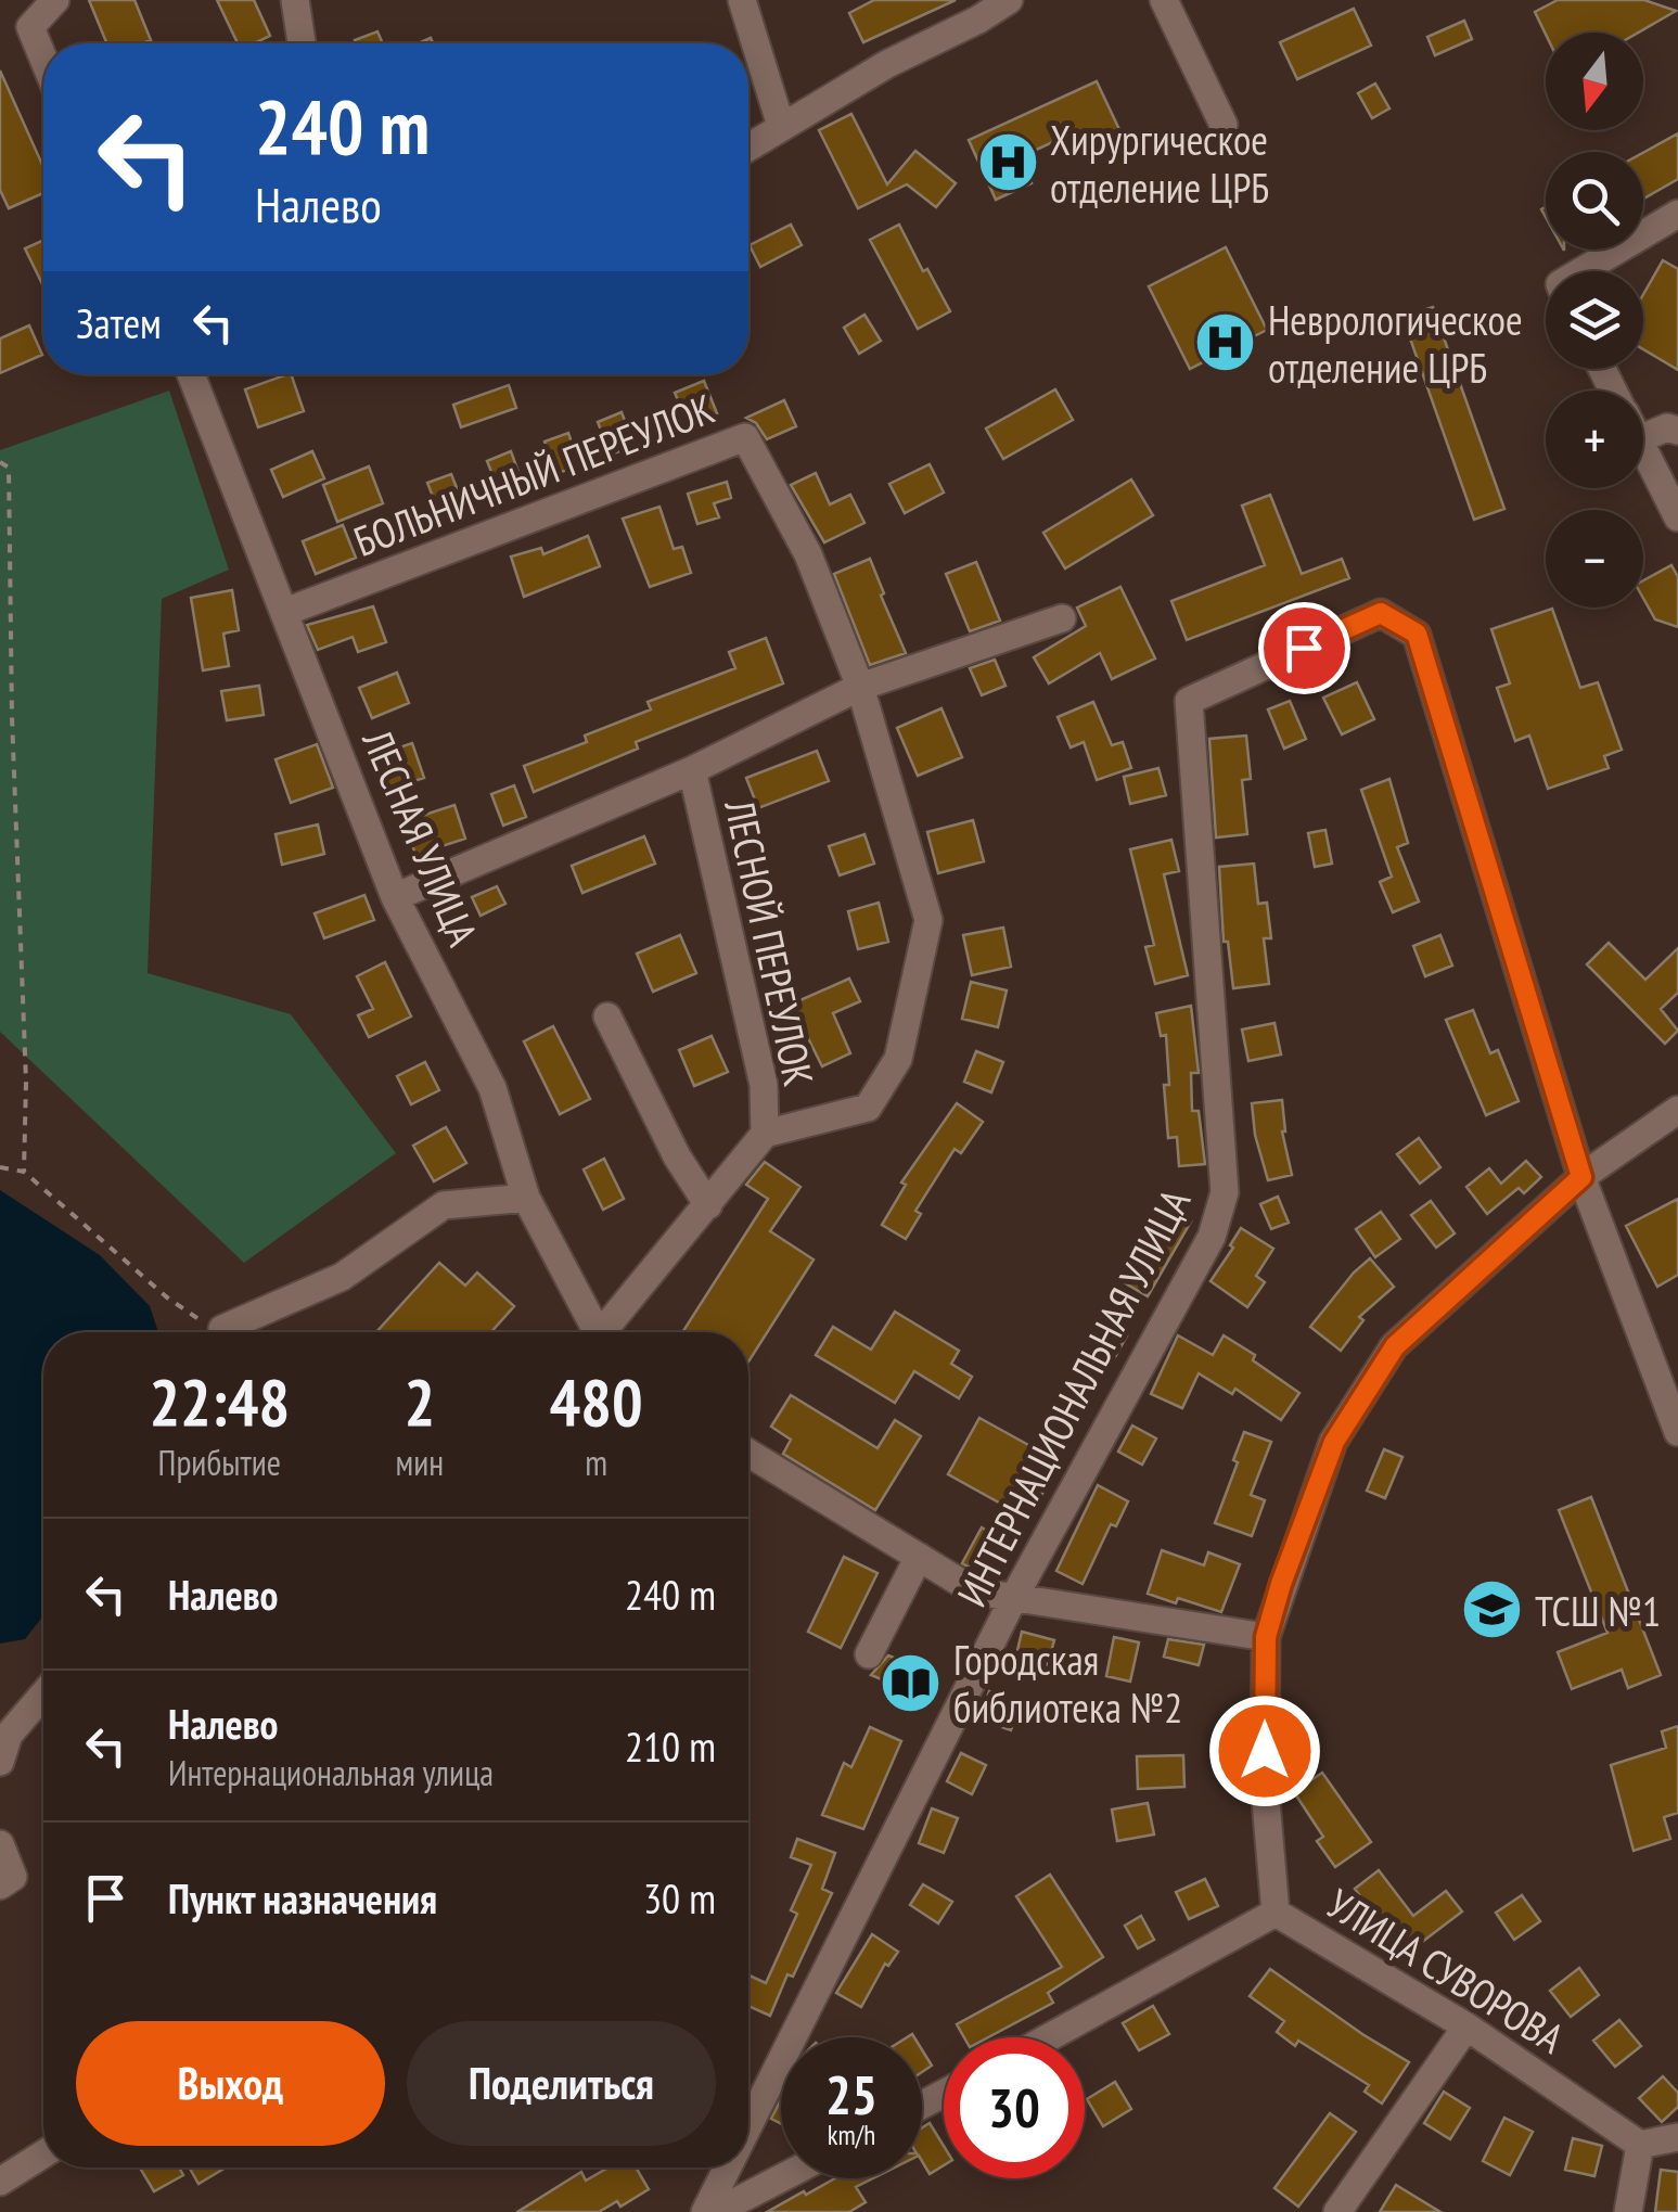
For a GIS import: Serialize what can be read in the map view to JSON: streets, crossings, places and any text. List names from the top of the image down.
{
  "streets": {
    "street": [
      "БОЛЬНИЧНЫЙ ПЕРЕУЛОК",
      "ЛЕСНАЯ УЛИЦА",
      "ЛЕСНОЙ ПЕРЕУЛОК",
      "ИНТЕРНАЦИОНАЛЬНАЯ УЛИЦА",
      "УЛИЦА СУВОРОВА"
    ]
  },
  "crossings": [
    ["БОЛЬНИЧНЫЙ ПЕРЕУЛОК", "ЛЕСНАЯ УЛИЦА"],
    ["ИНТЕРНАЦИОНАЛЬНАЯ УЛИЦА", "УЛИЦА СУВОРОВА"]
  ],
  "places": {
    "hospital": ["Хирургическое отделение ЦРБ", "Неврологическое отделение ЦРБ"],
    "school or university": ["ТСШ №1"],
    "library": ["Городская библиотека №2"]
  },
  "north": "bottom",
  "page": {
    "map_buttons": ["+", "−"],
    "turn": ["240 m", "Налево"],
    "then": "Затем",
    "eta": [
      "22:48",
      "Прибытие",
      "2",
      "мин",
      "480",
      "m"
    ],
    "list": [
      {
        "name": "Налево",
        "value": "240 m"
      },
      {
        "name": "Налево",
        "note": "Интернациональная улица",
        "value": "210 m"
      },
      {
        "name": "Пункт назначения",
        "value": "30 m"
      }
    ],
    "buttons": ["Выход", "Поделиться"],
    "speed": "25 km/h",
    "limit": "30"
  }
}
